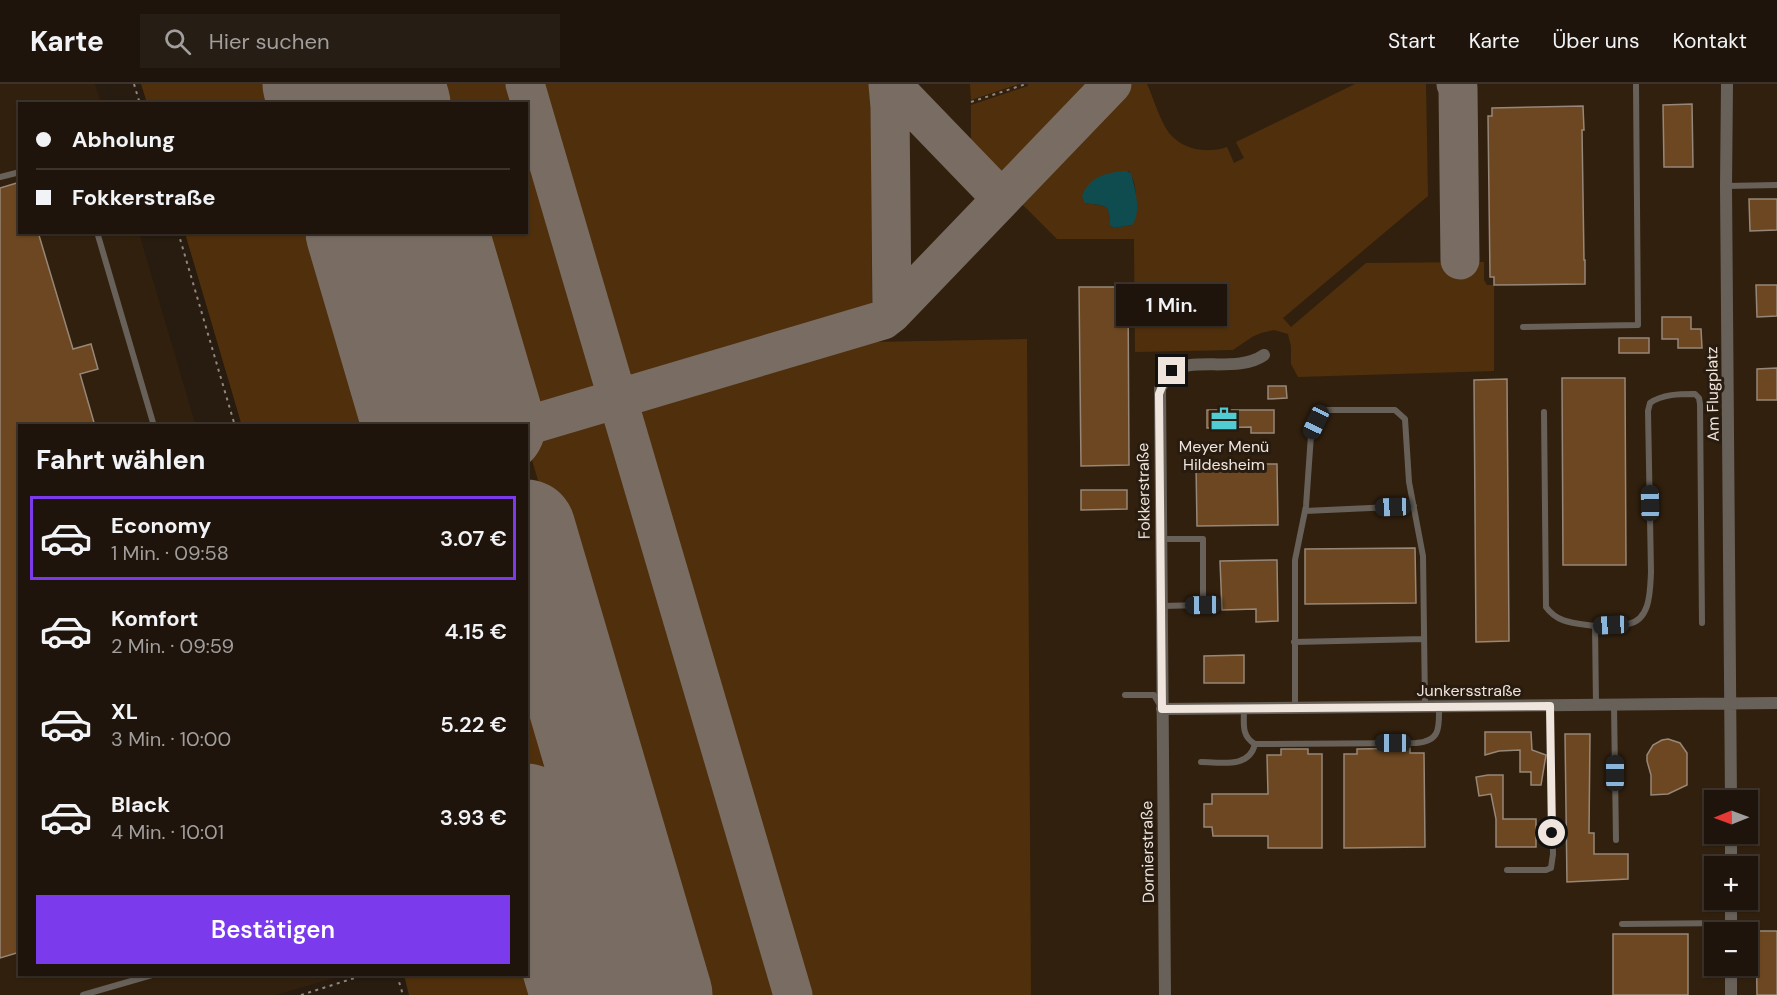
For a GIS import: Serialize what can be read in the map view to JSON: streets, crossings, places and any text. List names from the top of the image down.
{
  "streets": {
    "street": [
      "Am Flugplatz",
      "Fokkerstraße",
      "Junkersstraße",
      "Dornierstraße"
    ]
  },
  "crossings": [
    ["Am Flugplatz", "Junkersstraße"],
    ["Fokkerstraße", "Junkersstraße"],
    ["Fokkerstraße", "Dornierstraße"],
    ["Junkersstraße", "Dornierstraße"]
  ],
  "places": {
    "office": ["Meyer Menü Hildesheim"]
  },
  "north": "left",
  "page": {
    "header": "Karte",
    "search": "Hier suchen",
    "nav": [
      "Start",
      "Karte",
      "Über uns",
      "Kontakt"
    ],
    "banner": ["Abholung", "Fokkerstraße"],
    "bubble": "1 Min.",
    "heading": "Fahrt wählen",
    "list": [
      {
        "name": "Economy",
        "note": "1 Min. · 09:58",
        "value": "3.07 €"
      },
      {
        "name": "Komfort",
        "note": "2 Min. · 09:59",
        "value": "4.15 €"
      },
      {
        "name": "XL",
        "note": "3 Min. · 10:00",
        "value": "5.22 €"
      },
      {
        "name": "Black",
        "note": "4 Min. · 10:01",
        "value": "3.93 €"
      }
    ],
    "map_buttons": ["+", "−"],
    "buttons": "Bestätigen"
  }
}
